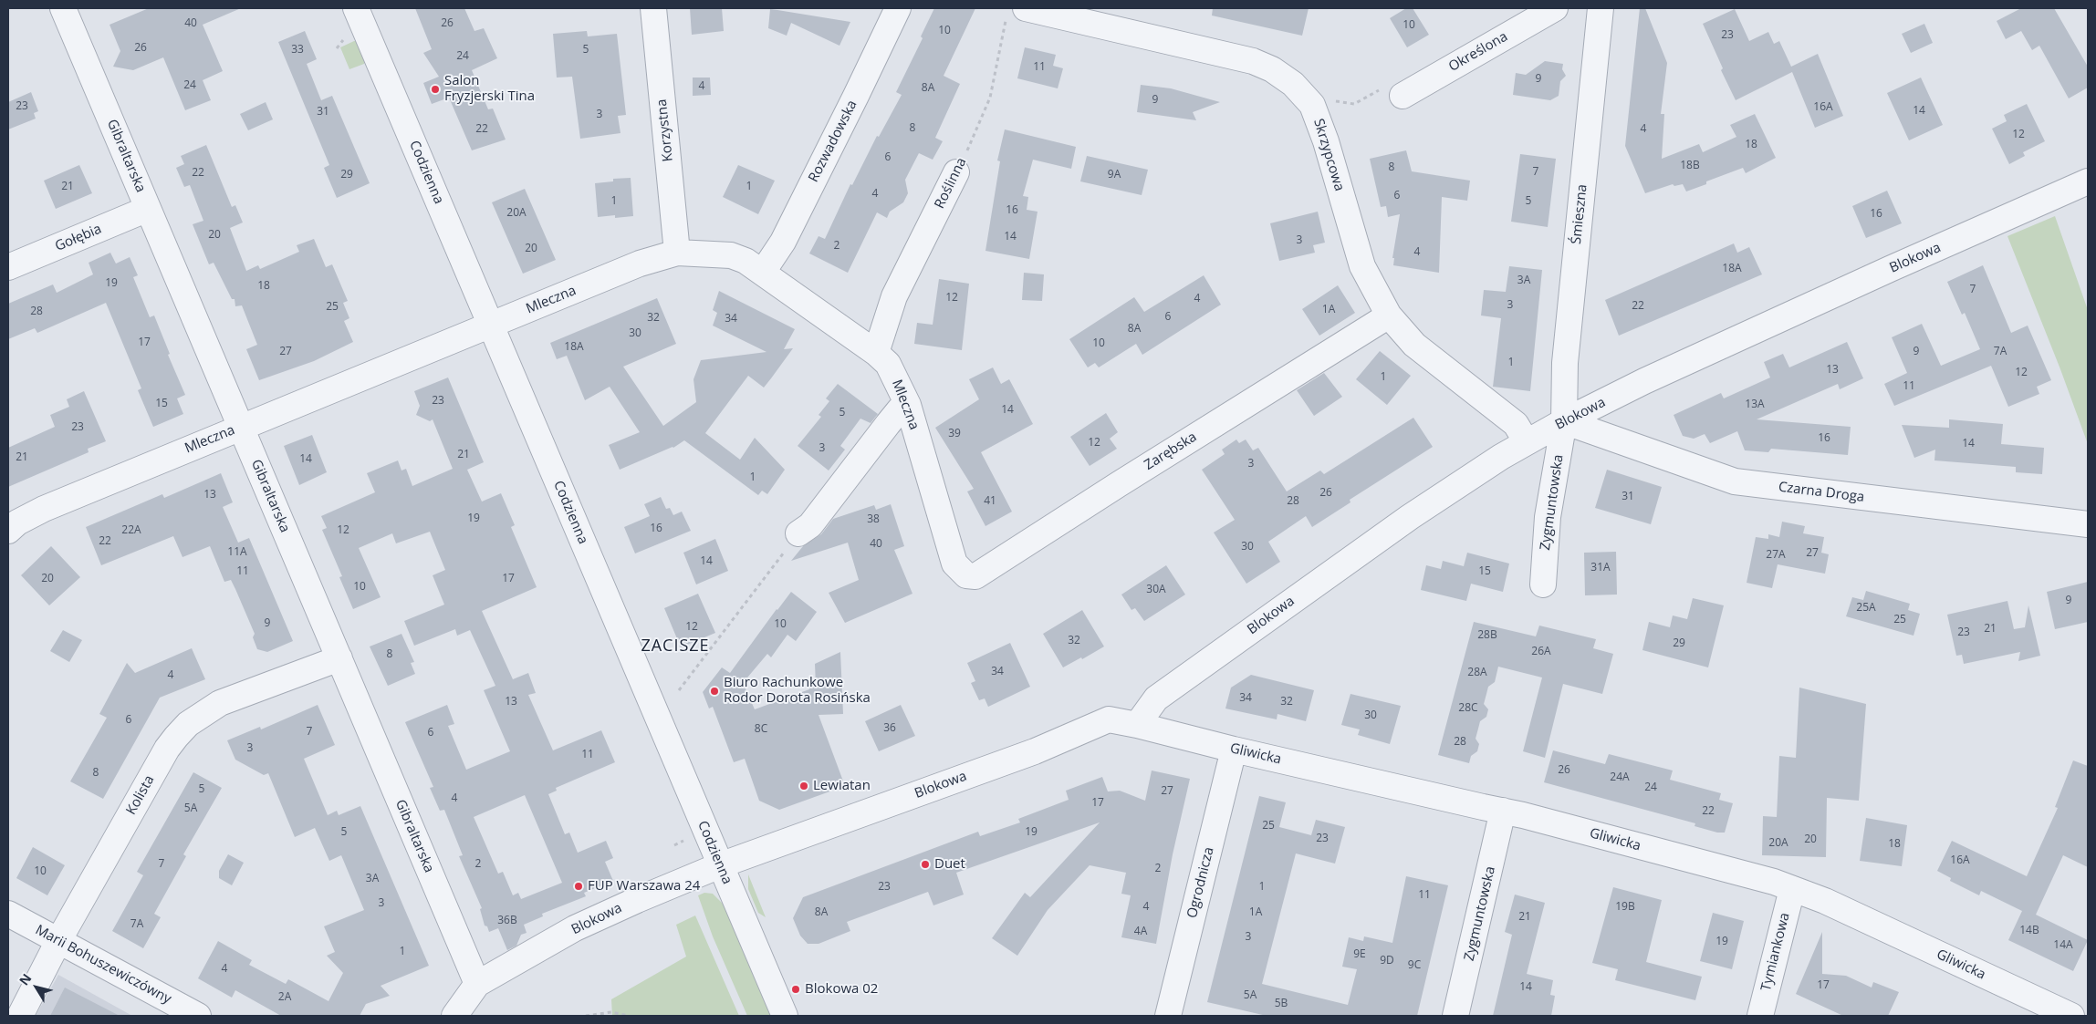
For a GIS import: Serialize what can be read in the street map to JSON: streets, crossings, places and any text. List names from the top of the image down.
{
  "streets": {
    "street": [
      "Określona",
      "Korzystna",
      "Rozwadowska",
      "Skrzypcowa",
      "Gibraltarska",
      "Codzienna",
      "Roślinna",
      "Śmieszna",
      "Gołębia",
      "Blokowa",
      "Mleczna",
      "Zarębska",
      "Czarna Droga",
      "Zygmuntowska",
      "Gliwicka",
      "Kolista",
      "Ogrodnicza",
      "Tymiankowa",
      "Marii Bohuszewiczówny"
    ]
  },
  "crossings": [
    ["Korzystna", "Mleczna"],
    ["Rozwadowska", "Mleczna"],
    ["Skrzypcowa", "Roślinna"],
    ["Skrzypcowa", "Blokowa"],
    ["Skrzypcowa", "Zarębska"],
    ["Gibraltarska", "Gołębia"],
    ["Gibraltarska", "Blokowa"],
    ["Gibraltarska", "Mleczna"],
    ["Gibraltarska", "Kolista"],
    ["Codzienna", "Blokowa"],
    ["Codzienna", "Mleczna"],
    ["Roślinna", "Mleczna"],
    ["Śmieszna", "Blokowa"],
    ["Śmieszna", "Czarna Droga"],
    ["Śmieszna", "Zygmuntowska"],
    ["Blokowa", "Czarna Droga"],
    ["Blokowa", "Zygmuntowska"],
    ["Blokowa", "Gliwicka"],
    ["Mleczna", "Zarębska"],
    ["Czarna Droga", "Zygmuntowska"],
    ["Zygmuntowska", "Gliwicka"],
    ["Gliwicka", "Ogrodnicza"],
    ["Gliwicka", "Tymiankowa"],
    ["Kolista", "Marii Bohuszewiczówny"]
  ],
  "districts": ["ZACISZE"],
  "places": [
    "Salon Fryzjerski Tina",
    "Biuro Rachunkowe Rodor Dorota Rosińska",
    "Lewiatan",
    "Duet",
    "FUP Warszawa 24",
    "Blokowa 02"
  ],
  "house_numbers": [
    "40",
    "26",
    "10",
    "10",
    "23",
    "26",
    "33",
    "5",
    "24",
    "11",
    "9",
    "24",
    "4",
    "8A",
    "9",
    "23",
    "16A",
    "14",
    "31",
    "3",
    "8",
    "22",
    "4",
    "12",
    "18",
    "6",
    "18B",
    "8",
    "7",
    "22",
    "29",
    "9A",
    "21",
    "1",
    "4",
    "6",
    "1",
    "5",
    "16",
    "20A",
    "16",
    "20",
    "14",
    "3",
    "2",
    "20",
    "4",
    "18A",
    "3A",
    "19",
    "18",
    "7",
    "12",
    "4",
    "3",
    "22",
    "25",
    "1A",
    "28",
    "6",
    "32",
    "34",
    "8A",
    "30",
    "17",
    "10",
    "18A",
    "27",
    "9",
    "7A",
    "1",
    "13",
    "12",
    "1",
    "11",
    "23",
    "15",
    "13A",
    "14",
    "5",
    "23",
    "39",
    "16",
    "12",
    "14",
    "3",
    "21",
    "21",
    "14",
    "3",
    "1",
    "26",
    "13",
    "31",
    "41",
    "28",
    "19",
    "38",
    "16",
    "22A",
    "12",
    "22",
    "40",
    "30",
    "11A",
    "27",
    "27A",
    "14",
    "31A",
    "11",
    "15",
    "20",
    "17",
    "10",
    "30A",
    "9",
    "25A",
    "25",
    "9",
    "10",
    "12",
    "21",
    "23",
    "28B",
    "32",
    "29",
    "26A",
    "8",
    "34",
    "28A",
    "4",
    "34",
    "13",
    "32",
    "28C",
    "30",
    "6",
    "36",
    "8C",
    "7",
    "6",
    "28",
    "3",
    "11",
    "26",
    "8",
    "24A",
    "24",
    "5",
    "27",
    "4",
    "17",
    "5A",
    "22",
    "25",
    "5",
    "19",
    "23",
    "20",
    "20A",
    "18",
    "16A",
    "7",
    "2",
    "2",
    "10",
    "3A",
    "23",
    "1",
    "11",
    "3",
    "4",
    "19B",
    "8A",
    "1A",
    "21",
    "36B",
    "7A",
    "14B",
    "4A",
    "3",
    "19",
    "14A",
    "1",
    "9E",
    "9D",
    "9C",
    "4",
    "17",
    "14",
    "5A",
    "2A",
    "5B"
  ],
  "north": "top left"
}
